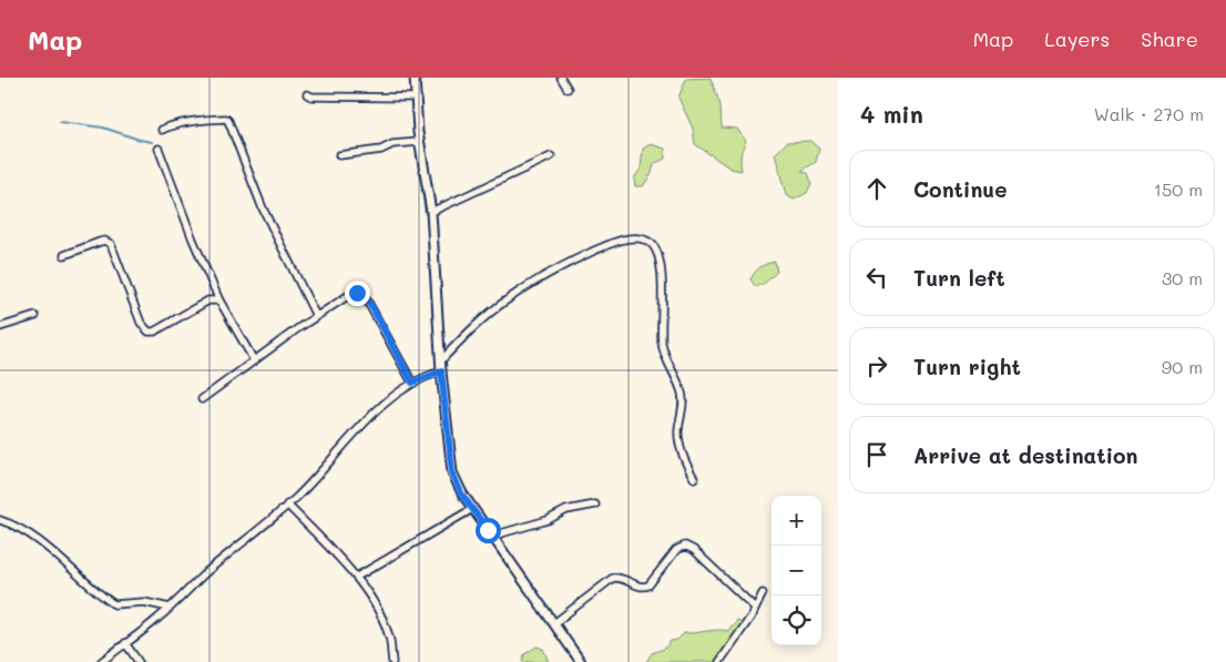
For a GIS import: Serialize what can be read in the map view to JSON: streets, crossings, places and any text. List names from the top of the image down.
{
  "page": {
    "header": "Map",
    "nav": ["Map", "Layers", "Share"],
    "heading": ["4 min", "Walk · 270 m"],
    "list": [
      ["Continue", "150 m"],
      ["Turn left", "30 m"],
      ["Turn right", "90 m"],
      "Arrive at destination"
    ],
    "map_buttons": ["+", "−"]
  }
}
